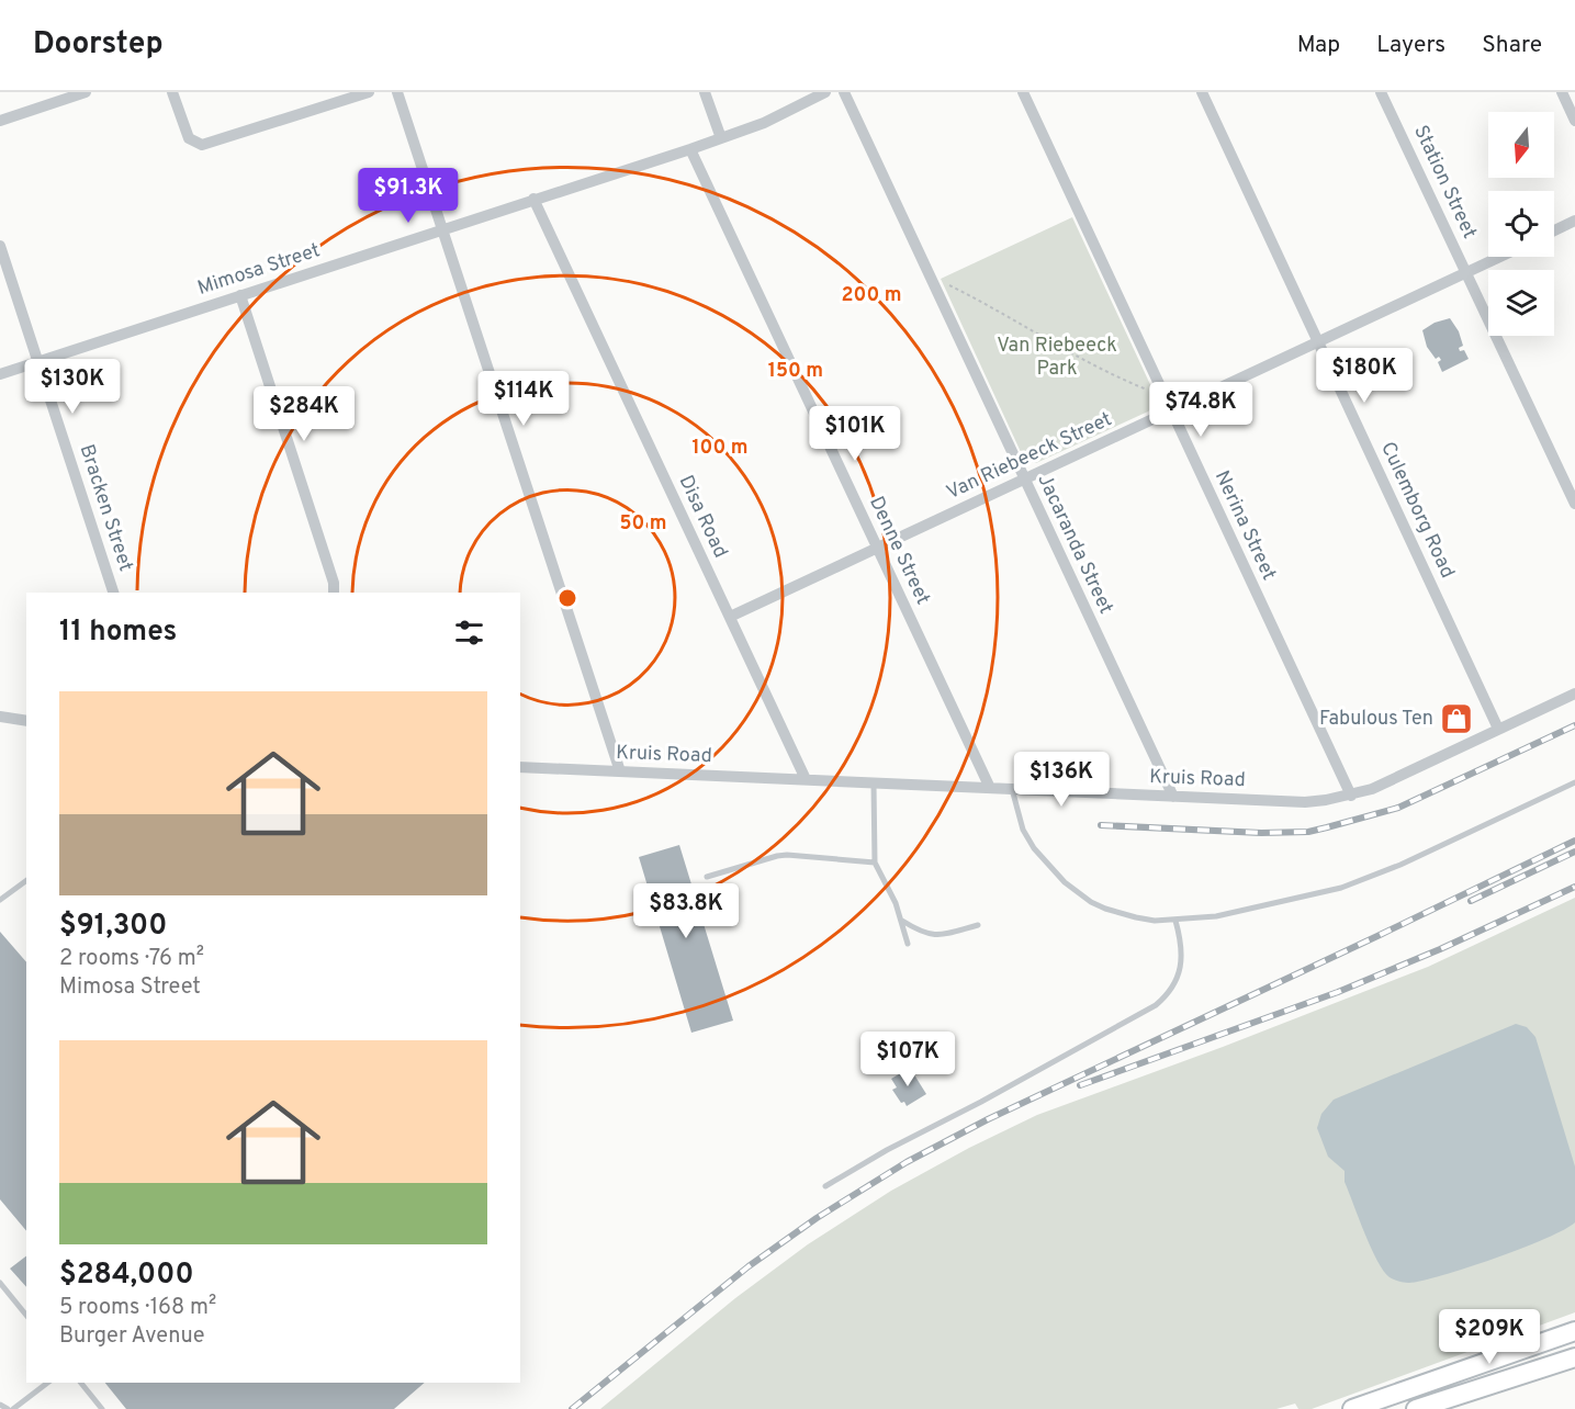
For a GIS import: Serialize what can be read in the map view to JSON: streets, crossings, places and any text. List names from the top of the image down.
{
  "streets": {
    "street": [
      "Station Street",
      "Mimosa Street",
      "Van Riebeeck Street",
      "Bracken Street",
      "Culemborg Road",
      "Disa Road",
      "Nerina Street",
      "Jacaranda Street",
      "Denne Street",
      "Kruis Road"
    ]
  },
  "crossings": [
    ["Station Street", "Van Riebeeck Street"],
    ["Mimosa Street", "Bracken Street"],
    ["Mimosa Street", "Disa Road"],
    ["Mimosa Street", "Denne Street"],
    ["Van Riebeeck Street", "Culemborg Road"],
    ["Van Riebeeck Street", "Disa Road"],
    ["Van Riebeeck Street", "Nerina Street"],
    ["Van Riebeeck Street", "Jacaranda Street"],
    ["Van Riebeeck Street", "Denne Street"],
    ["Culemborg Road", "Kruis Road"],
    ["Disa Road", "Kruis Road"],
    ["Nerina Street", "Kruis Road"],
    ["Jacaranda Street", "Kruis Road"],
    ["Denne Street", "Kruis Road"]
  ],
  "parks": ["Van Riebeeck Park"],
  "places": {
    "shop": ["Fabulous Ten"]
  },
  "north": "bottom",
  "page": {
    "header": "Doorstep",
    "nav": ["Map", "Layers", "Share"],
    "price": [
      "$91.3K",
      "$180K",
      "$130K",
      "$114K",
      "$74.8K",
      "$284K",
      "$101K",
      "$136K",
      "$83.8K",
      "$107K",
      "$209K"
    ],
    "heading": "11 homes",
    "list": [
      {
        "name": "$91,300",
        "note": "2 rooms · 76 m² · Mimosa Street"
      },
      {
        "name": "$284,000",
        "note": "5 rooms · 168 m² · Burger Avenue"
      }
    ]
  },
  "rings": [
    "200 m",
    "150 m",
    "100 m",
    "50 m"
  ]
}
